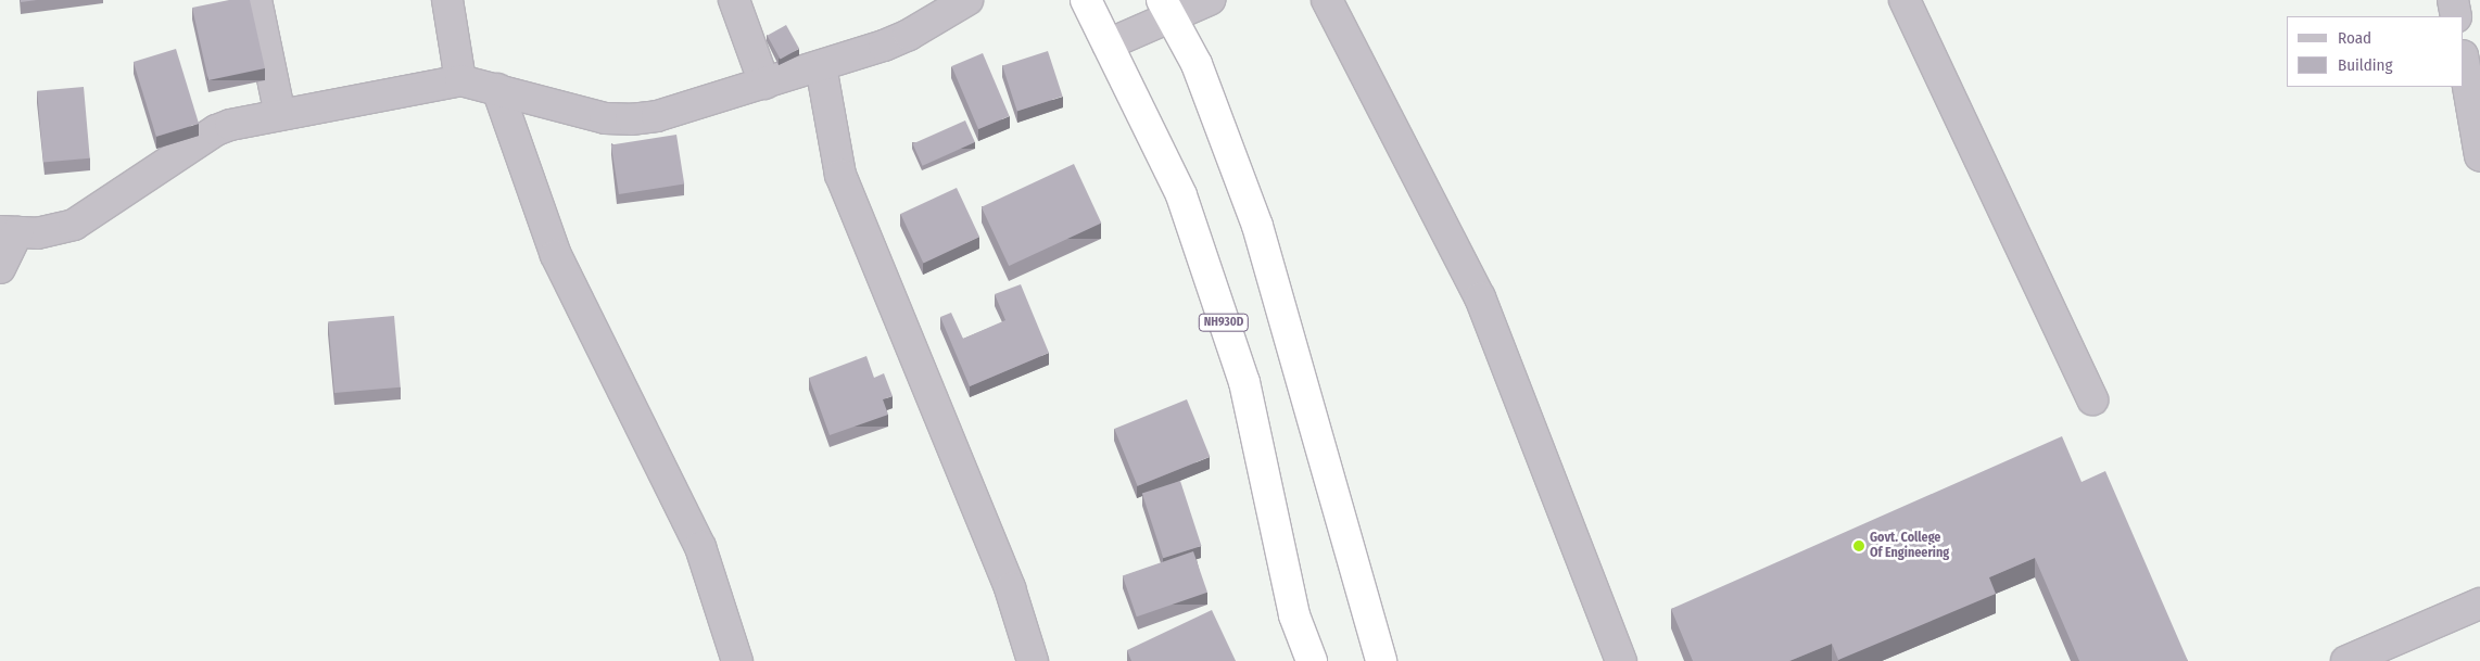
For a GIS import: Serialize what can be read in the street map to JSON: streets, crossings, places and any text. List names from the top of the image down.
{
  "streets": {
    "highway": ["NH930D"]
  },
  "places": ["Govt. College Of Engineering"],
  "legend": ["Road", "Building"]
}
